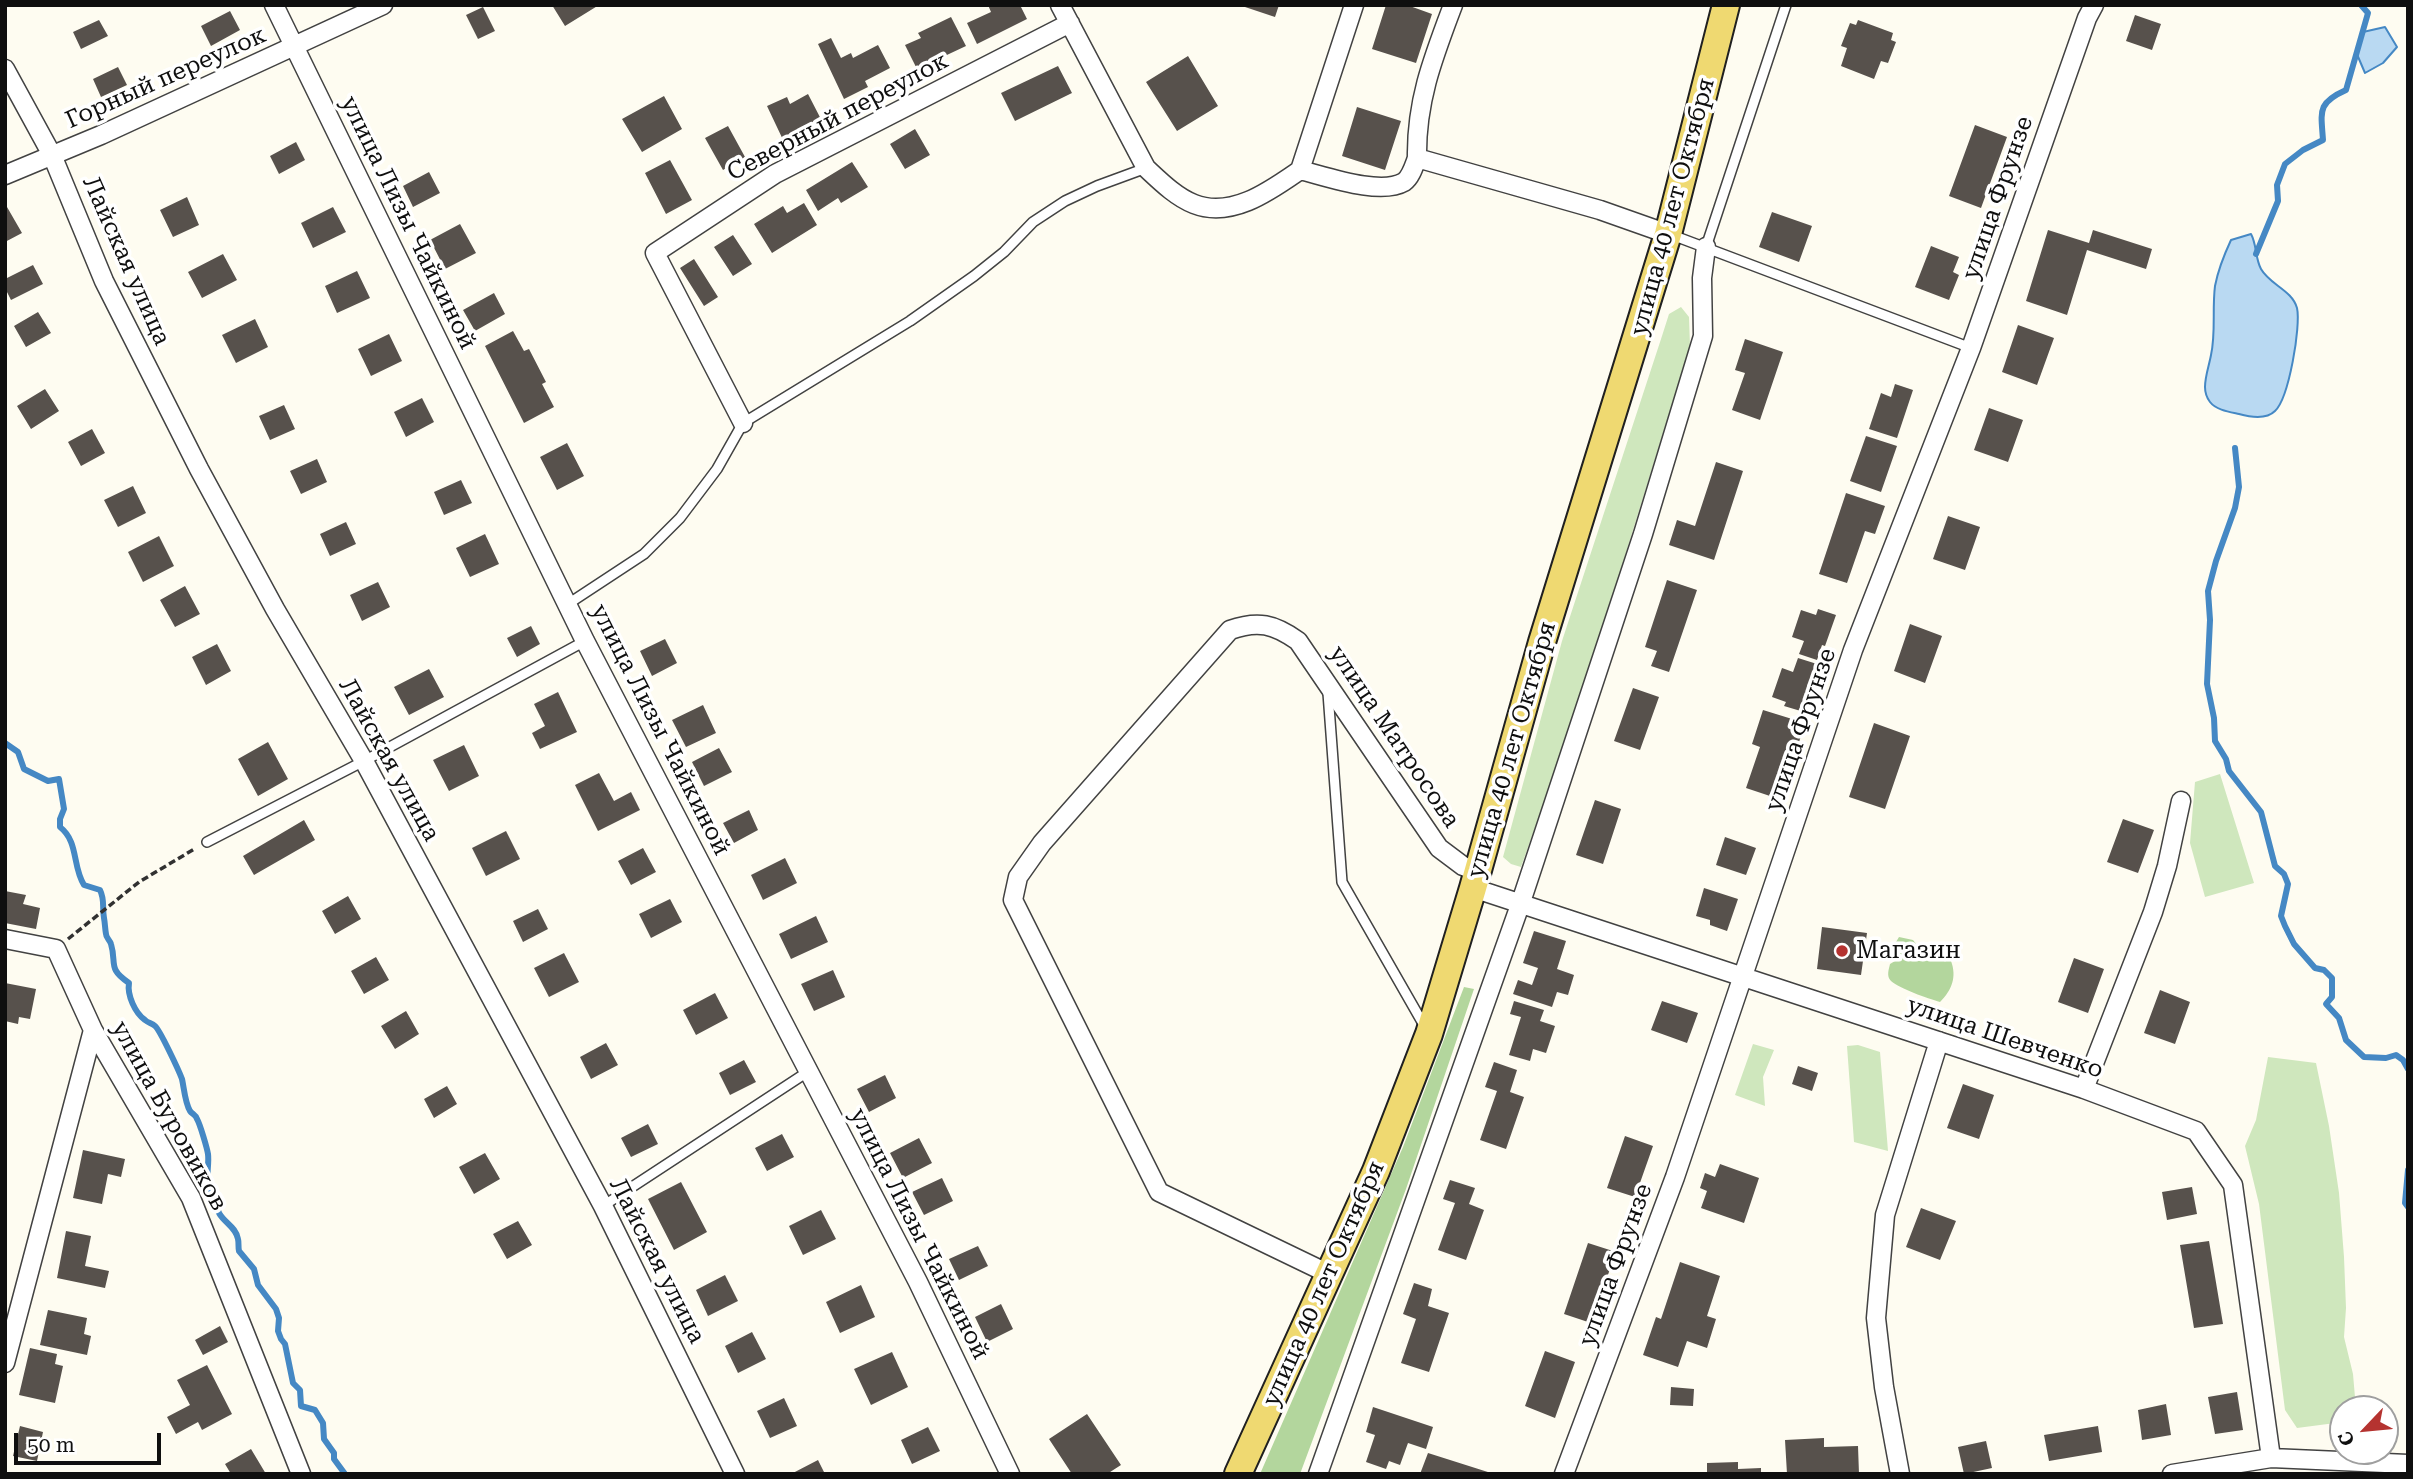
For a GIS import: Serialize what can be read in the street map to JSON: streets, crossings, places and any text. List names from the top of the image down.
{
  "streets": {
    "main road": ["улица 40 лет Октября"],
    "street": [
      "Горный переулок",
      "Северный переулок",
      "улица Фрунзе",
      "улица Лизы Чайкиной",
      "Лайская улица",
      "улица Матросова",
      "улица Шевченко",
      "улица Буровиков"
    ]
  },
  "crossings": [
    ["Горный переулок", "улица Лизы Чайкиной"],
    ["Горный переулок", "Лайская улица"],
    ["улица Фрунзе", "улица Шевченко"],
    ["улица 40 лет Октября", "улица Матросова"],
    ["улица 40 лет Октября", "улица Шевченко"],
    ["улица Матросова", "улица Шевченко"]
  ],
  "places": ["Магазин"],
  "scale_bar": "50 m",
  "north": "bottom left"
}
